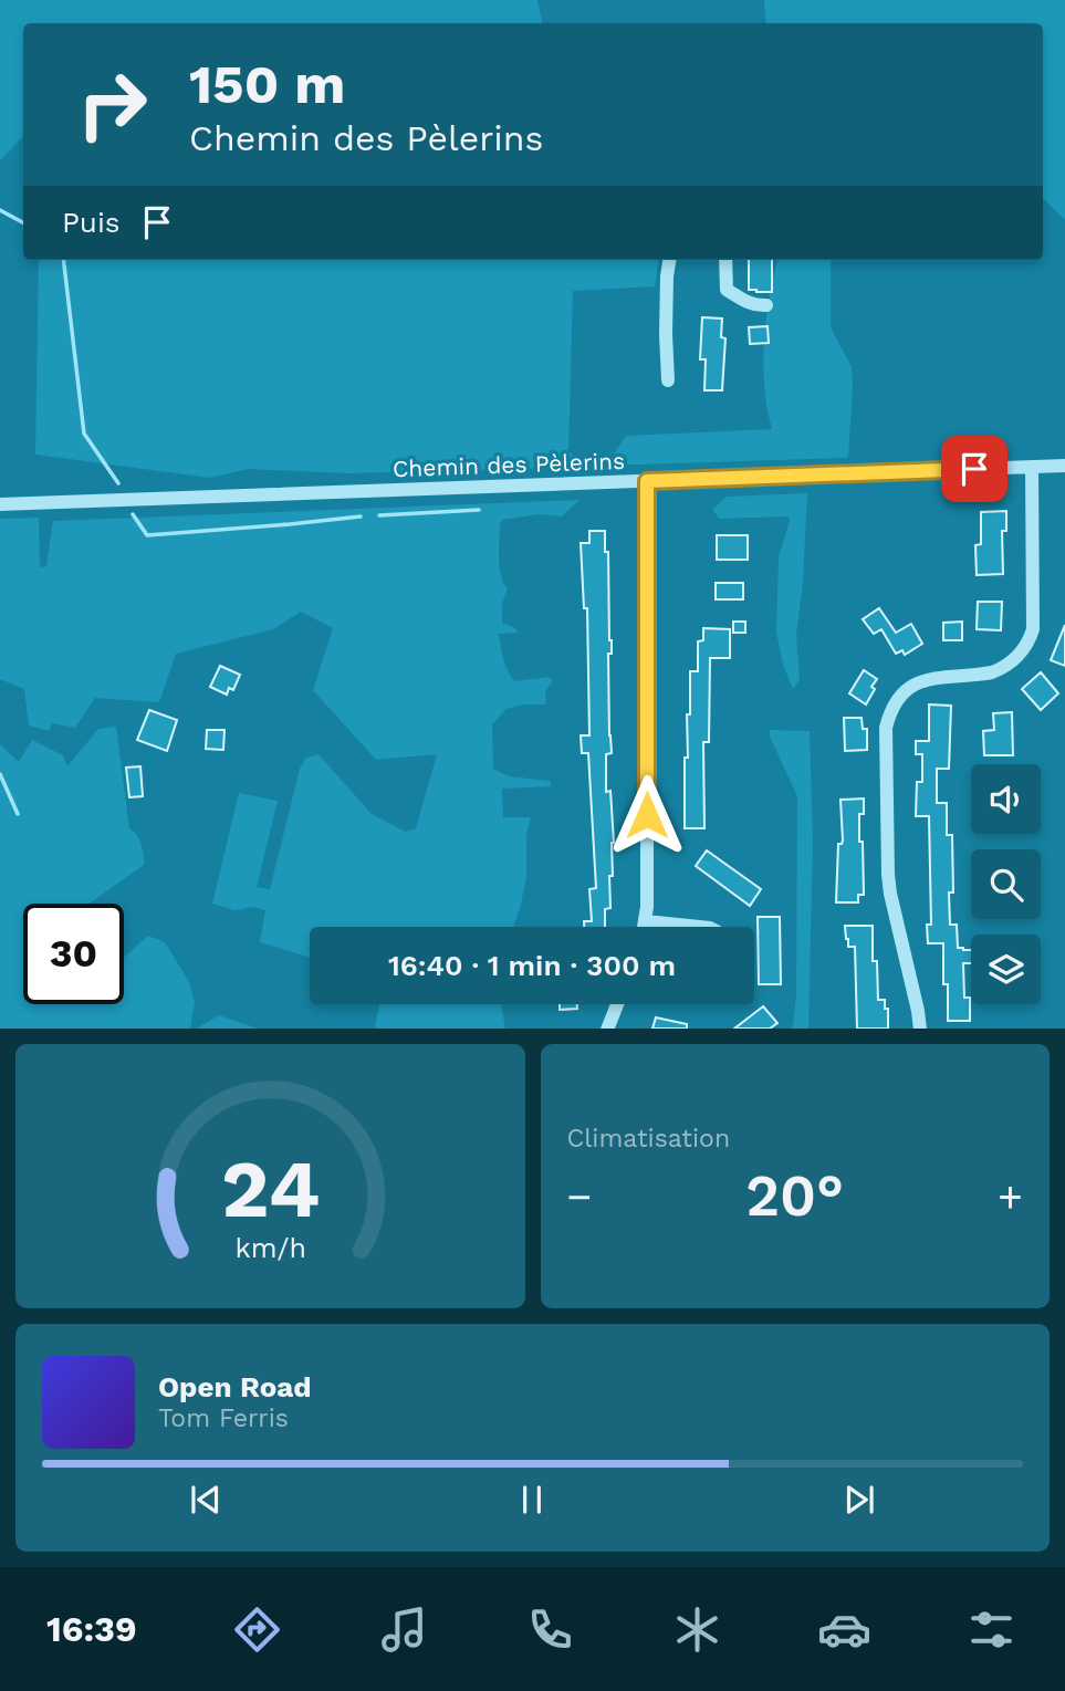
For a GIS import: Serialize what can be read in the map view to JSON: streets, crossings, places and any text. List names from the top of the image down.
{
  "streets": {
    "street": ["Chemin des Pèlerins"]
  },
  "page": {
    "turn": ["150 m", "Chemin des Pèlerins"],
    "then": "Puis",
    "limit": "30",
    "trip": "16:40 · 1 min · 300 m",
    "tile": "Climatisation",
    "heat": ["−", "20°", "+"],
    "song": ["Open Road", "Tom Ferris"],
    "tabs": "16:39",
    "gauge": ["24", "km/h"]
  }
}
